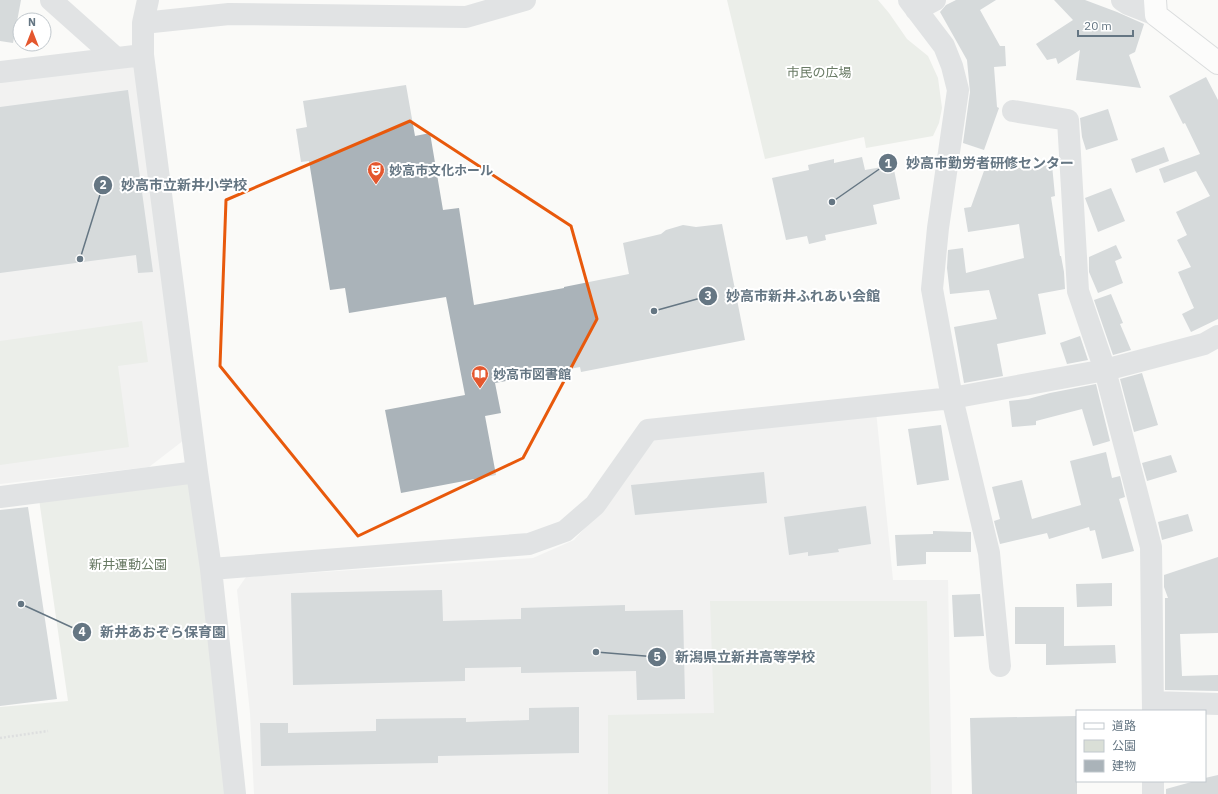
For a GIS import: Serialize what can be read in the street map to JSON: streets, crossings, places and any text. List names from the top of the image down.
{
  "parks": ["市民の広場", "新井運動公園"],
  "places": {
    "theatre": ["妙高市文化ホール"],
    "other": [
      "妙高市勤労者研修センター",
      "妙高市立新井小学校",
      "妙高市新井ふれあい会館",
      "新井あおぞら保育園",
      "新潟県立新井高等学校"
    ],
    "library": ["妙高市図書館"]
  },
  "legend": ["道路", "公園", "建物"],
  "scale_bar": "20 m",
  "north": "top"
}
